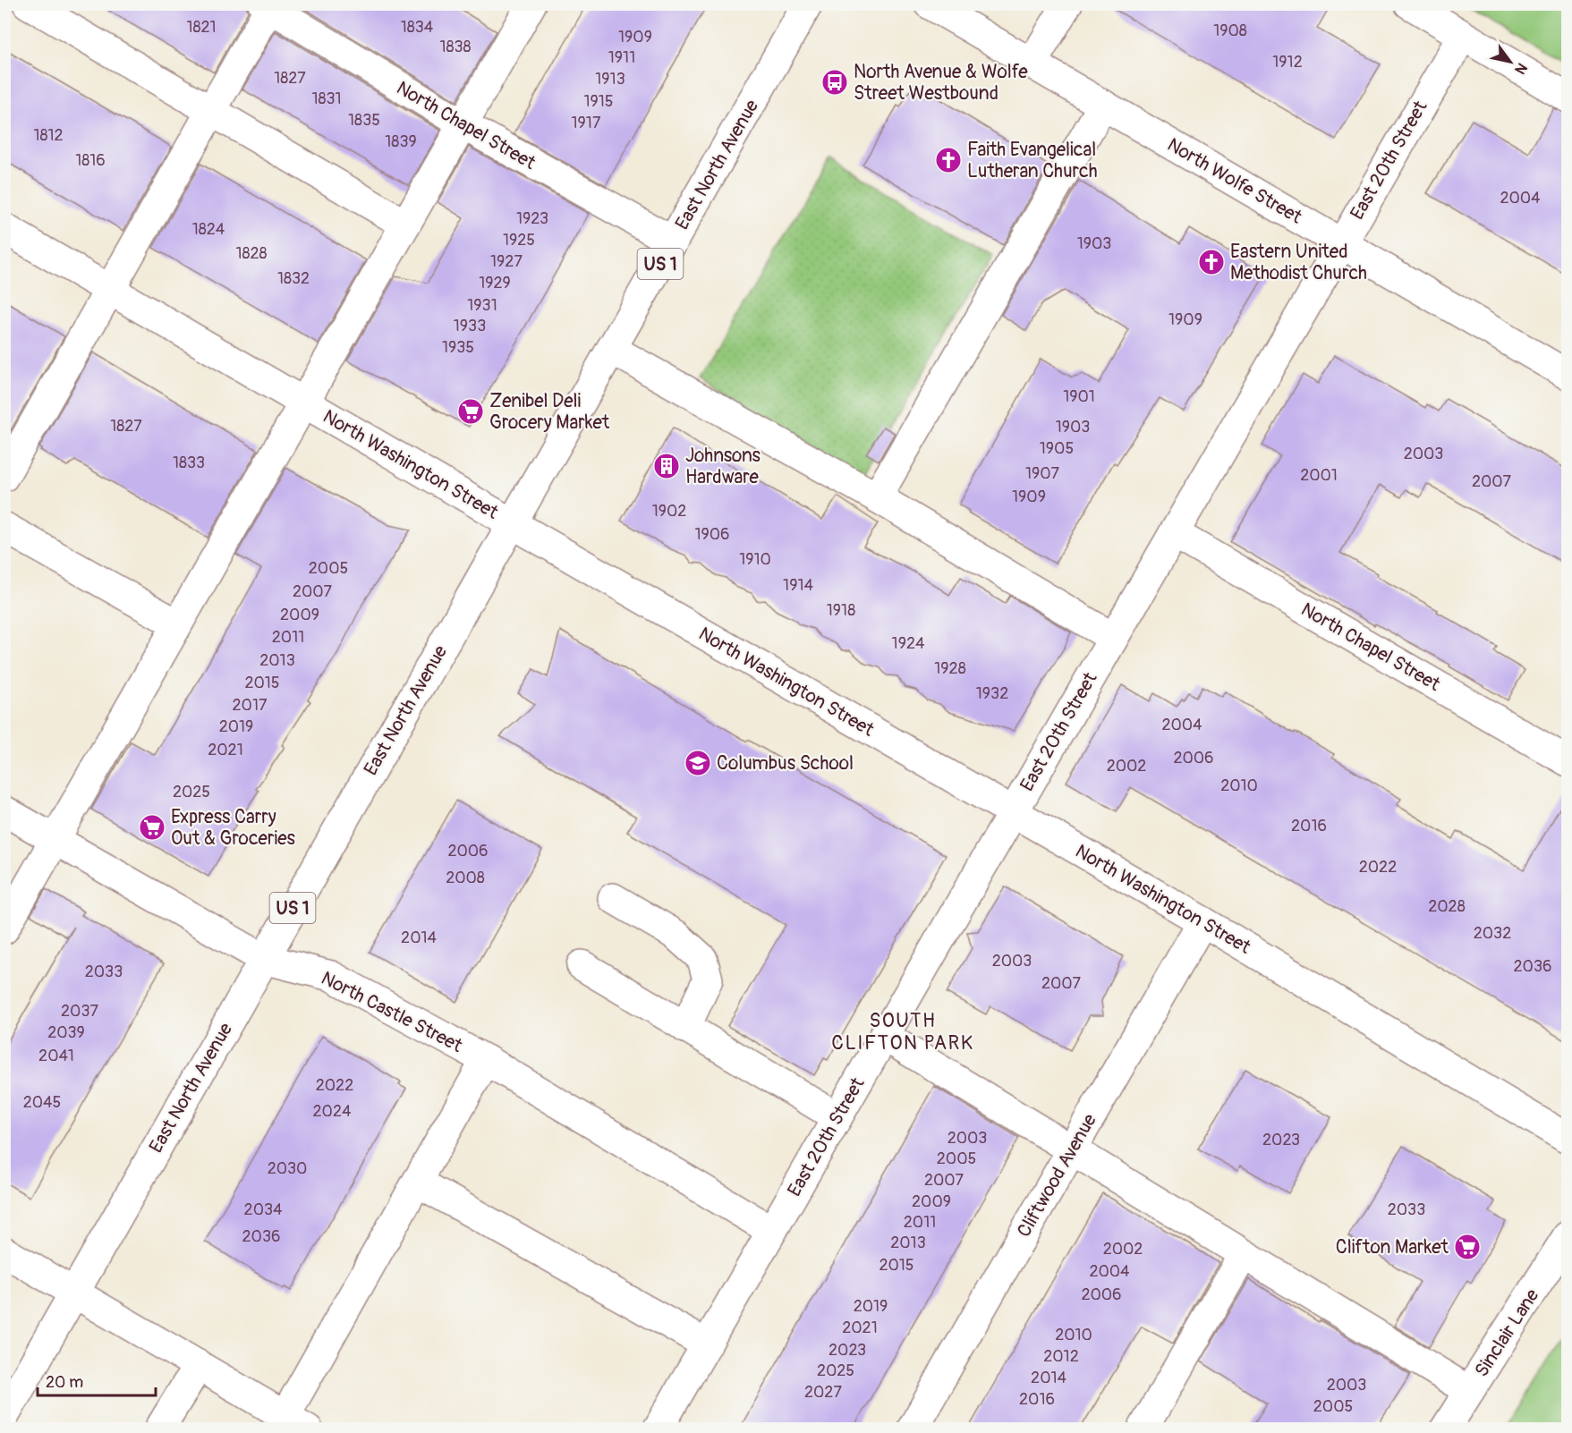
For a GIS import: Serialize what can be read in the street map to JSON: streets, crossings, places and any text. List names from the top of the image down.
{
  "streets": {
    "main road": [
      "North Chapel Street",
      "East 20th Street",
      "East North Avenue",
      "North Wolfe Street",
      "US 1",
      "North Washington Street",
      "North Castle Street",
      "Cliftwood Avenue",
      "Sinclair Lane"
    ]
  },
  "crossings": [
    ["North Chapel Street", "East 20th Street"],
    ["North Chapel Street", "East North Avenue"],
    ["East 20th Street", "North Wolfe Street"],
    ["East 20th Street", "North Washington Street"],
    ["East 20th Street", "North Castle Street"],
    ["East North Avenue", "North Washington Street"],
    ["East North Avenue", "North Castle Street"],
    ["North Washington Street", "Cliftwood Avenue"]
  ],
  "districts": ["SOUTH CLIFTON PARK"],
  "places": {
    "bus stop": ["North Avenue & Wolfe Street Westbound"],
    "church": ["Faith Evangelical Lutheran Church", "Eastern United Methodist Church"],
    "supermarket": ["Zenibel Deli Grocery Market", "Express Carry Out & Groceries", "Clifton Market"],
    "building": ["Johnsons Hardware"],
    "school or university": ["Columbus School"]
  },
  "house_numbers": [
    "1821",
    "1834",
    "1908",
    "1909",
    "1838",
    "1911",
    "1912",
    "1827",
    "1913",
    "1831",
    "1915",
    "1835",
    "1917",
    "1812",
    "1839",
    "1816",
    "2004",
    "1923",
    "1824",
    "1925",
    "1903",
    "1828",
    "1927",
    "1832",
    "1929",
    "1931",
    "1909",
    "1933",
    "1935",
    "1901",
    "1827",
    "1903",
    "1905",
    "2003",
    "1833",
    "1907",
    "2001",
    "2007",
    "1909",
    "1902",
    "1906",
    "1910",
    "2005",
    "1914",
    "2007",
    "1918",
    "2009",
    "2011",
    "1924",
    "2013",
    "1928",
    "2015",
    "1932",
    "2017",
    "2004",
    "2019",
    "2021",
    "2006",
    "2002",
    "2010",
    "2025",
    "2016",
    "2006",
    "2022",
    "2008",
    "2028",
    "2032",
    "2014",
    "2003",
    "2036",
    "2033",
    "2007",
    "2037",
    "2039",
    "2041",
    "2022",
    "2045",
    "2024",
    "2003",
    "2023",
    "2005",
    "2030",
    "2007",
    "2009",
    "2034",
    "2033",
    "2011",
    "2036",
    "2013",
    "2002",
    "2015",
    "2004",
    "2006",
    "2019",
    "2021",
    "2010",
    "2023",
    "2012",
    "2025",
    "2014",
    "2003",
    "2027",
    "2016",
    "2005"
  ],
  "scale_bar": "20 m",
  "north": "bottom right"
}
